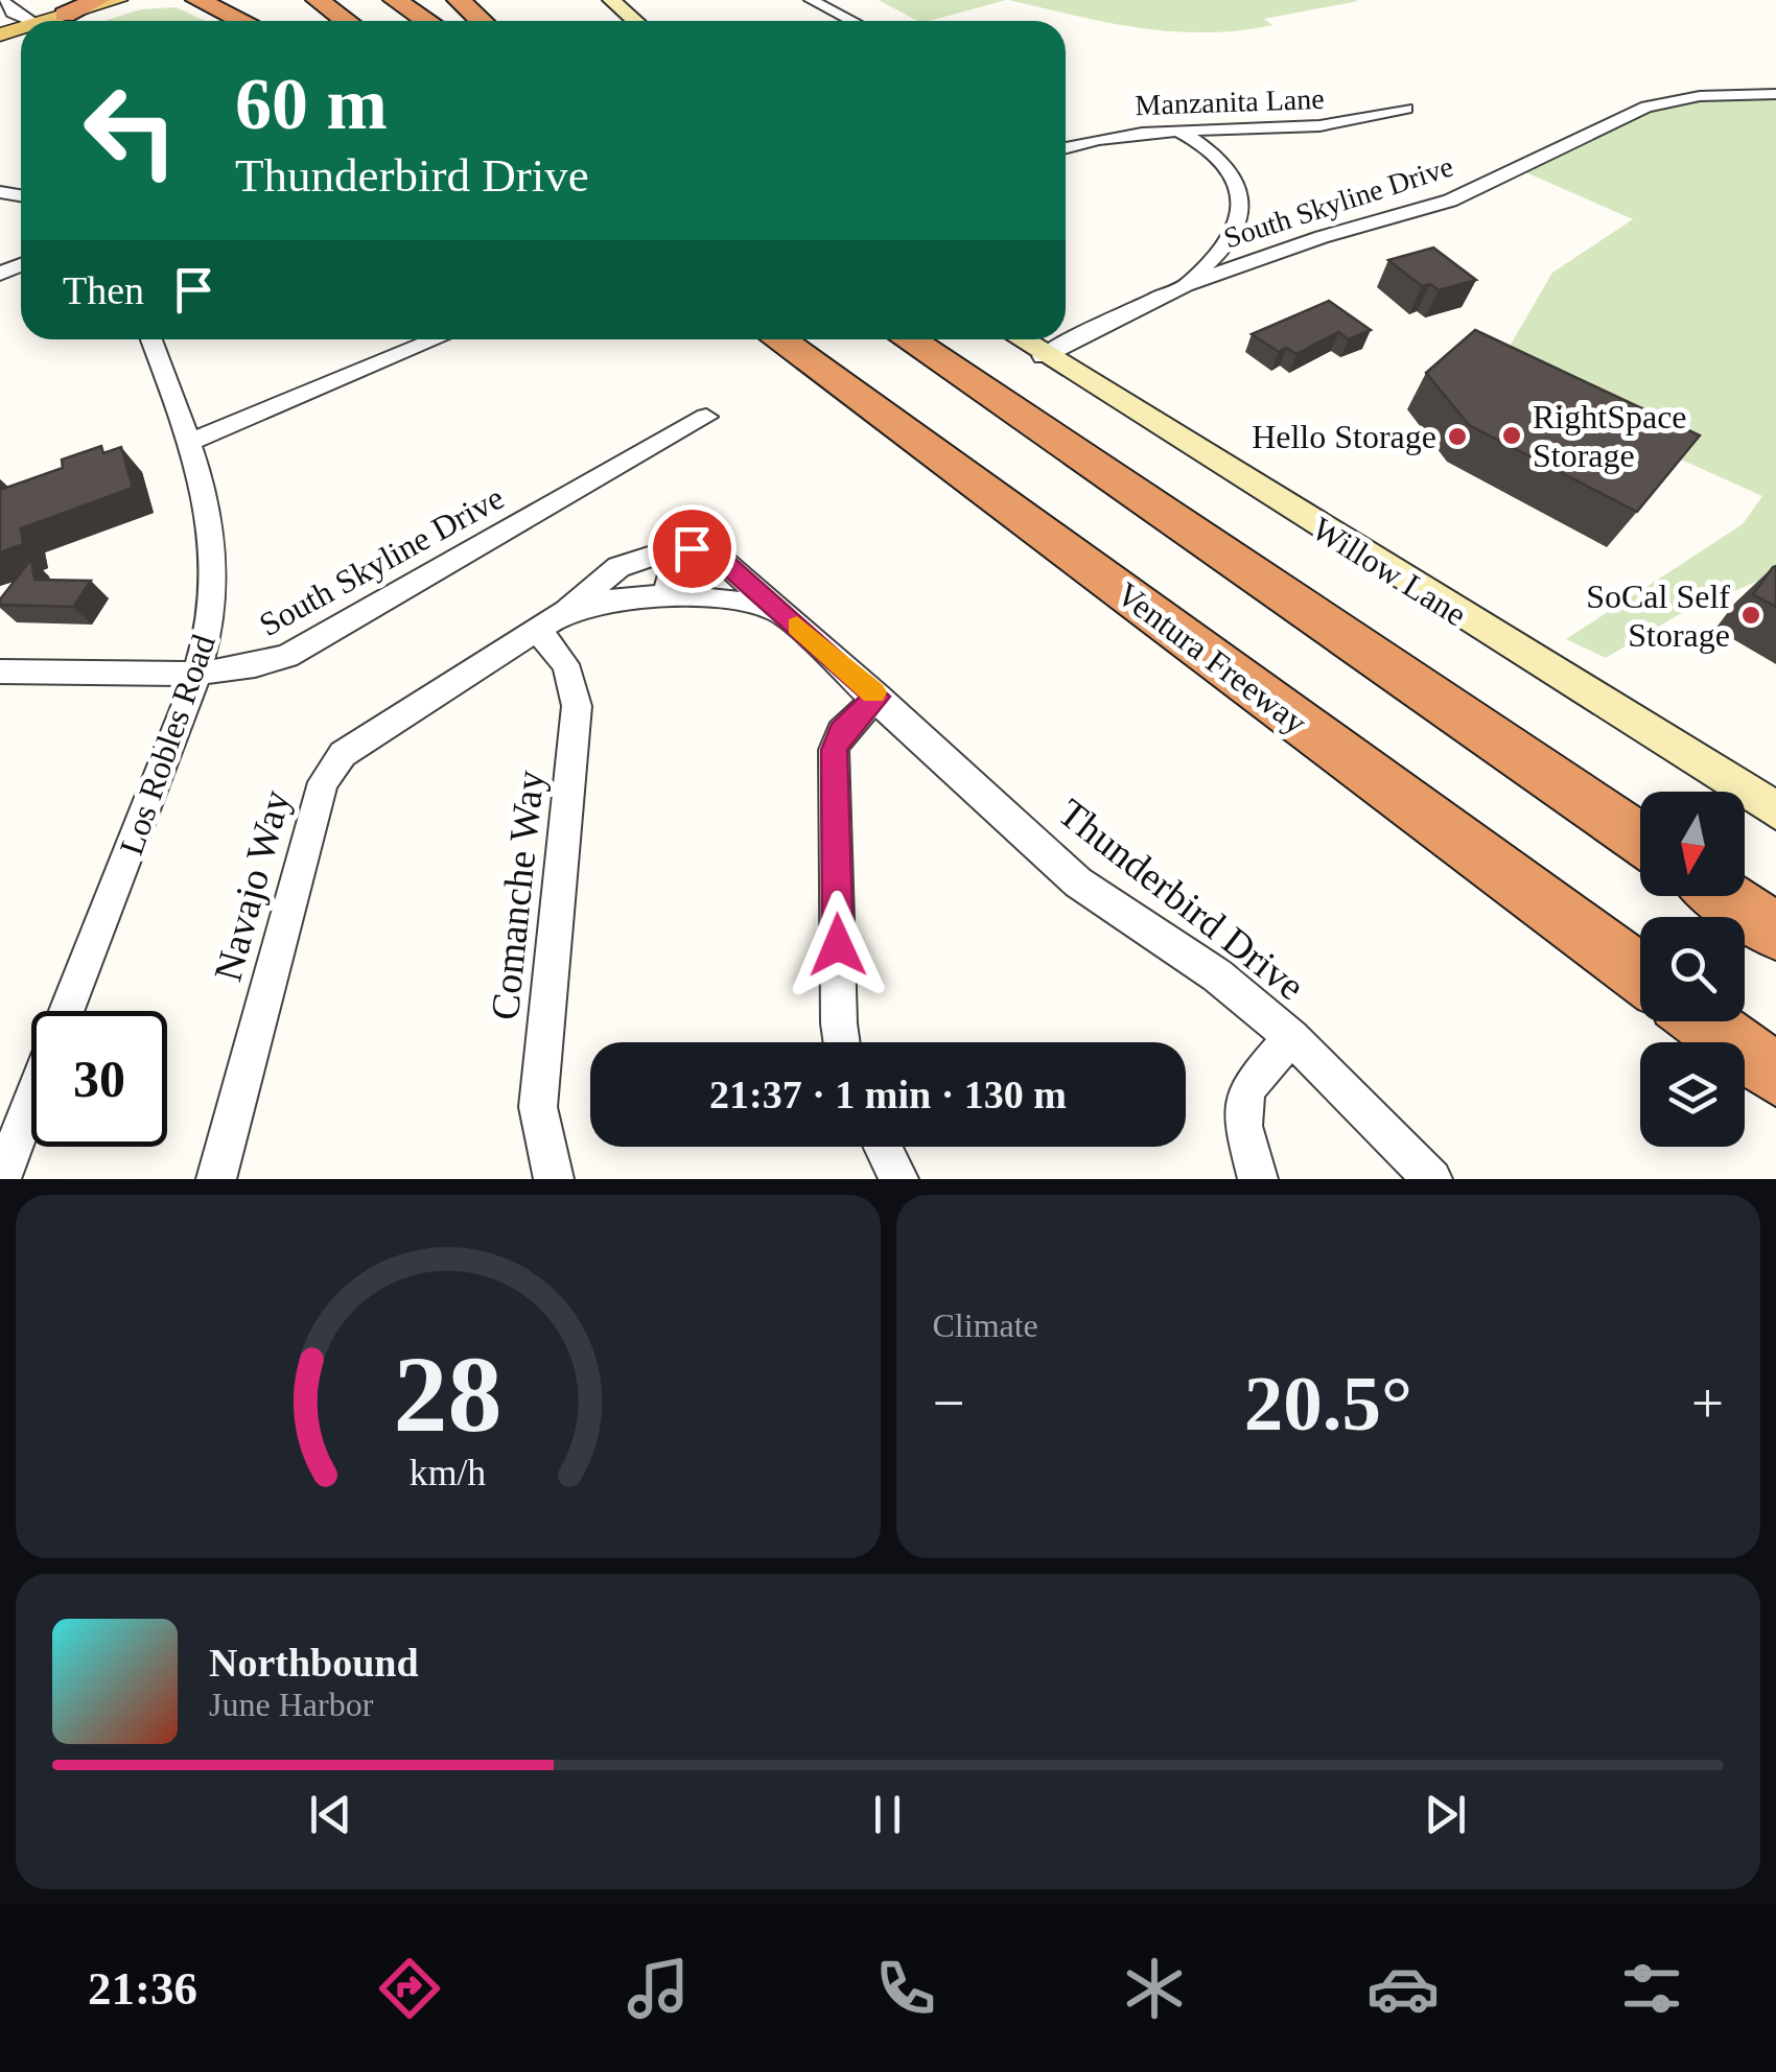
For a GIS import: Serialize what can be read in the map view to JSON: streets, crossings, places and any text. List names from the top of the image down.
{
  "streets": {
    "highway": ["Ventura Freeway"],
    "street": [
      "Manzanita Lane",
      "South Skyline Drive",
      "Willow Lane",
      "Los Robles Road",
      "Navajo Way",
      "Comanche Way",
      "Thunderbird Drive"
    ]
  },
  "crossings": [
    ["South Skyline Drive", "Willow Lane"],
    ["South Skyline Drive", "Los Robles Road"],
    ["Navajo Way", "Comanche Way"],
    ["Navajo Way", "Thunderbird Drive"]
  ],
  "places": ["RightSpace Storage", "Hello Storage", "SoCal Self Storage"],
  "north": "bottom",
  "page": {
    "turn": ["60 m", "Thunderbird Drive"],
    "then": "Then",
    "limit": "30",
    "trip": "21:37 · 1 min · 130 m",
    "tile": "Climate",
    "heat": ["−", "20.5°", "+"],
    "song": ["Northbound", "June Harbor"],
    "tabs": "21:36",
    "gauge": ["28", "km/h"]
  }
}
